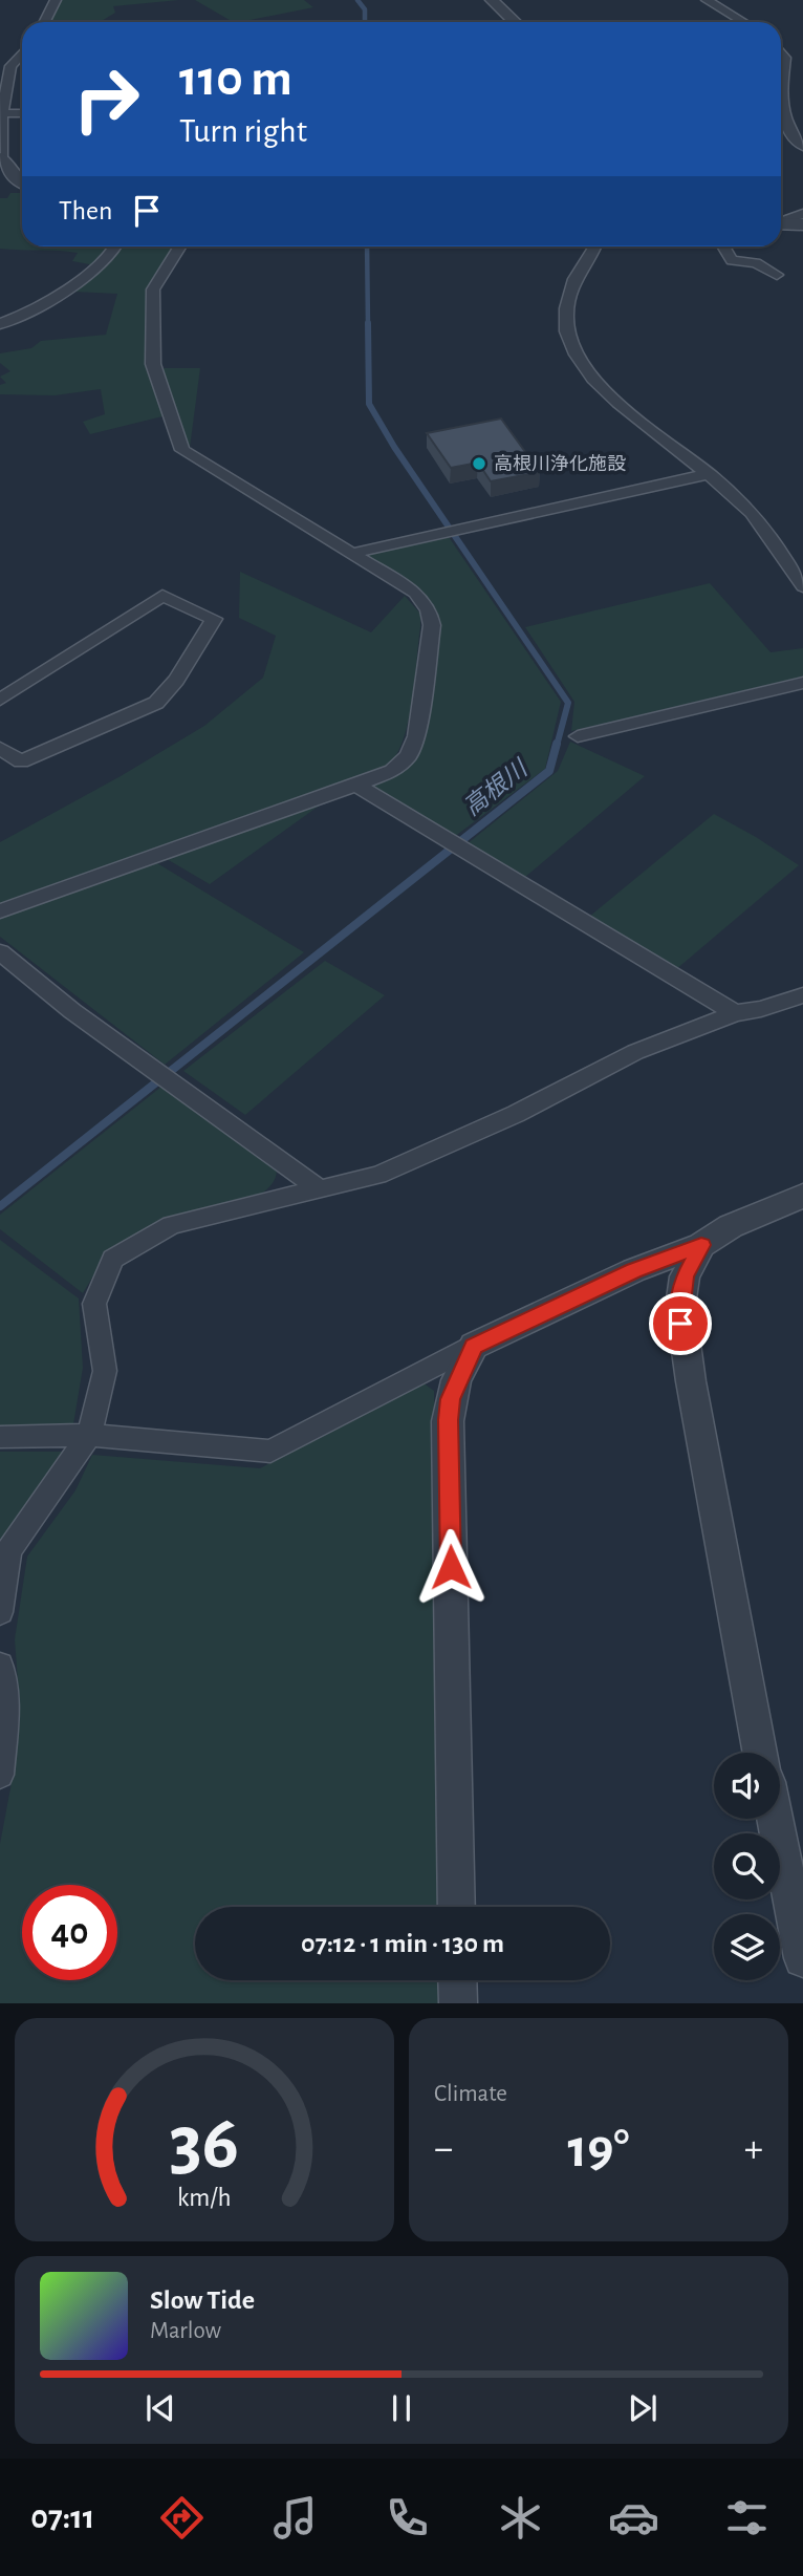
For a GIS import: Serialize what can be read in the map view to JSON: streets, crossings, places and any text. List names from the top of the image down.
{
  "water": ["高根川"],
  "places": ["高根川浄化施設"],
  "page": {
    "turn": ["110 m", "Turn right"],
    "then": "Then",
    "limit": "40",
    "trip": "07:12 · 1 min · 130 m",
    "tile": "Climate",
    "heat": ["−", "19°", "+"],
    "song": ["Slow Tide", "Marlow"],
    "tabs": "07:11",
    "gauge": ["36", "km/h"]
  }
}
